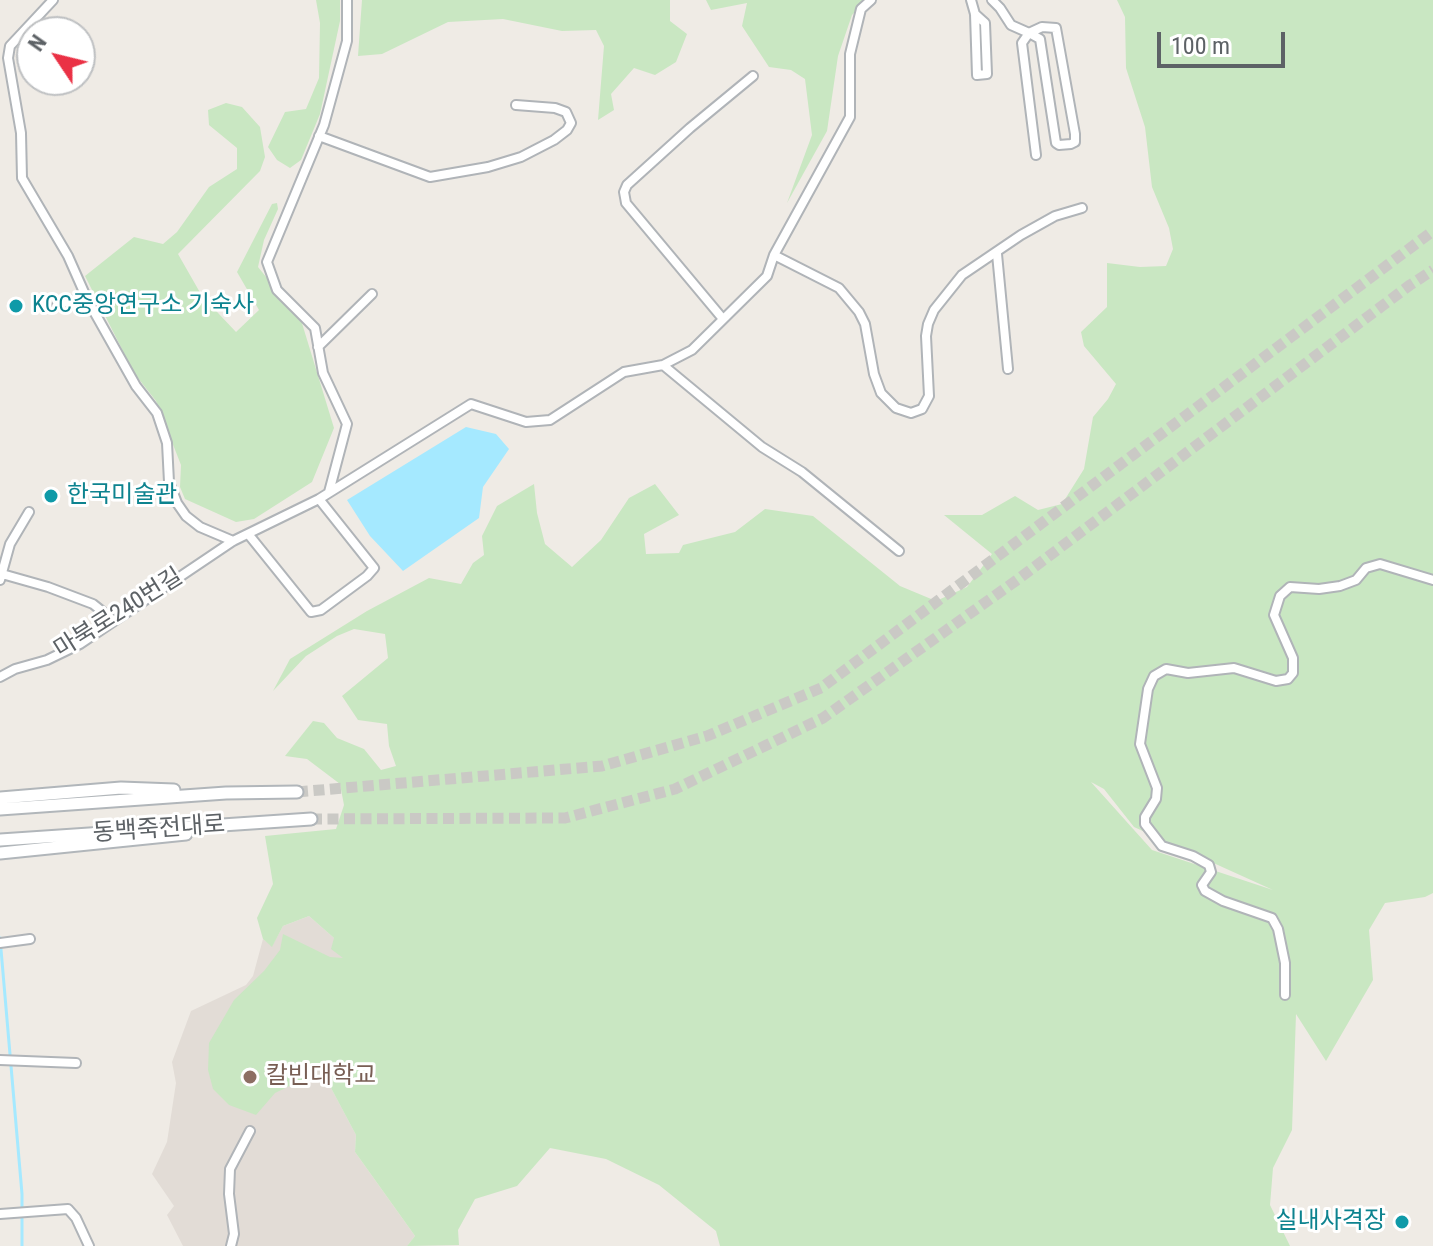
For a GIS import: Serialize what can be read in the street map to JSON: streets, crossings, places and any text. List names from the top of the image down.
{
  "streets": {
    "main road": ["동백죽전대로"],
    "street": ["마북로240번길"]
  },
  "places": [
    "KCC중앙연구소 기숙사",
    "한국미술관",
    "칼빈대학교",
    "실내사격장"
  ],
  "scale_bar": "100 m",
  "north": "top left"
}
